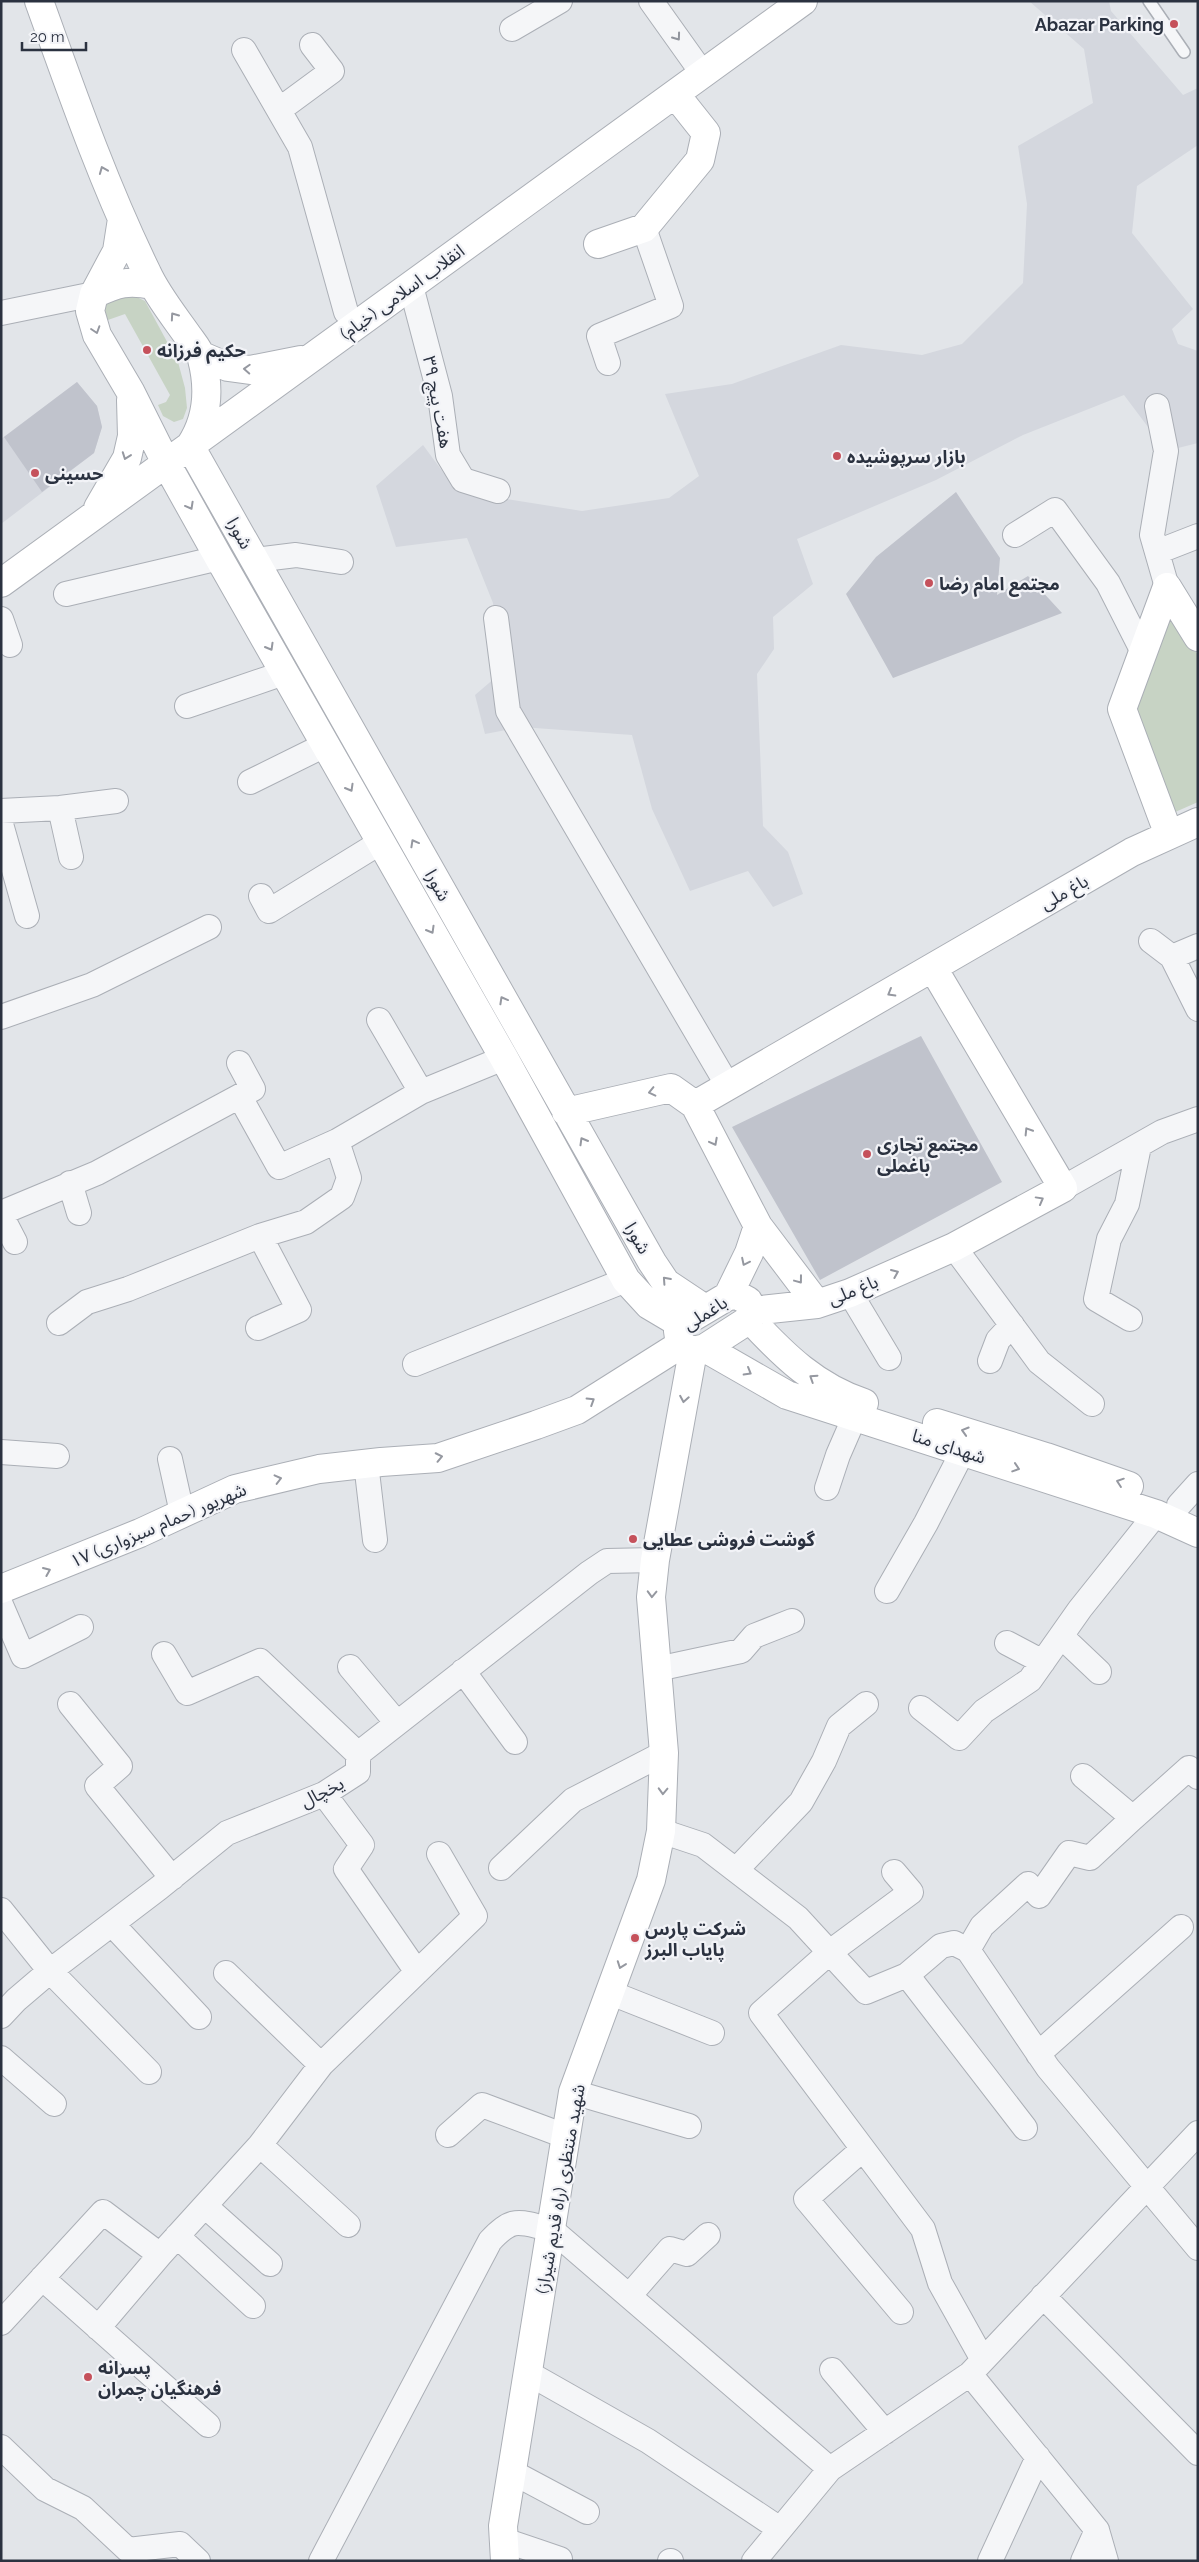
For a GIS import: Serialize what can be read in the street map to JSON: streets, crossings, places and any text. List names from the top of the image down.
{
  "streets": {
    "street": [
      "انقلاب اسلامی (خیام)",
      "هفت پیچ ۳۹",
      "شورا",
      "باغ ملی",
      "باغملی",
      "شهدای منا",
      "۱۷ شهریور (حمام سبزواری)",
      "یخچال",
      "شهید منتظری (راه قدیم شیراز)"
    ]
  },
  "crossings": [
    ["انقلاب اسلامی (خیام)", "هفت پیچ ۳۹"],
    ["انقلاب اسلامی (خیام)", "شورا"],
    ["شورا", "باغملی"],
    ["شورا", "شهدای منا"],
    ["شورا", "۱۷ شهریور (حمام سبزواری)"],
    ["شورا", "شهید منتظری (راه قدیم شیراز)"],
    ["باغملی", "شهدای منا"],
    ["باغملی", "۱۷ شهریور (حمام سبزواری)"],
    ["باغملی", "شهید منتظری (راه قدیم شیراز)"],
    ["شهدای منا", "۱۷ شهریور (حمام سبزواری)"],
    ["شهدای منا", "شهید منتظری (راه قدیم شیراز)"],
    ["۱۷ شهریور (حمام سبزواری)", "شهید منتظری (راه قدیم شیراز)"]
  ],
  "one_way": ["شهید منتظری (راه قدیم شیراز)"],
  "places": [
    "Abazar Parking",
    "حکیم فرزانه",
    "بازار سرپوشیده",
    "حسینی",
    "مجتمع امام رضا",
    "مجتمع تجاری باغملی",
    "گوشت فروشی عطایی",
    "شرکت پارس پایاب البرز",
    "پسرانه فرهنگیان چمران"
  ],
  "scale_bar": "20 m"
}
